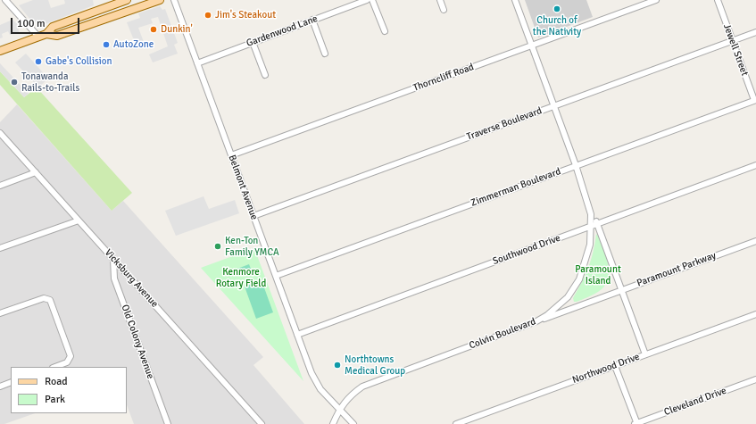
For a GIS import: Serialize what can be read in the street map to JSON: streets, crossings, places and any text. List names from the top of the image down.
{
  "streets": {
    "street": [
      "Gardenwood Lane",
      "Jewell Street",
      "Thorncliff Road",
      "Traverse Boulevard",
      "Belmont Avenue",
      "Zimmerman Boulevard",
      "Southwood Drive",
      "Paramount Parkway",
      "Vicksburg Avenue",
      "Colvin Boulevard",
      "Old Colony Avenue",
      "Northwood Drive",
      "Cleveland Drive"
    ]
  },
  "crossings": [
    ["Gardenwood Lane", "Belmont Avenue"],
    ["Jewell Street", "Traverse Boulevard"],
    ["Jewell Street", "Zimmerman Boulevard"],
    ["Thorncliff Road", "Belmont Avenue"],
    ["Traverse Boulevard", "Belmont Avenue"],
    ["Belmont Avenue", "Zimmerman Boulevard"],
    ["Belmont Avenue", "Southwood Drive"],
    ["Belmont Avenue", "Colvin Boulevard"],
    ["Southwood Drive", "Colvin Boulevard"],
    ["Paramount Parkway", "Colvin Boulevard"],
    ["Vicksburg Avenue", "Old Colony Avenue"]
  ],
  "parks": ["Paramount Island", "Kenmore Rotary Field"],
  "places": [
    "Church of the Nativity",
    "Jim's Steakout",
    "Dunkin'",
    "AutoZone",
    "Gabe's Collision",
    "Tonawanda Rails-to-Trails",
    "Ken-Ton Family YMCA",
    "Northtowns Medical Group"
  ],
  "legend": ["Road", "Park"],
  "scale_bar": "100 m"
}
